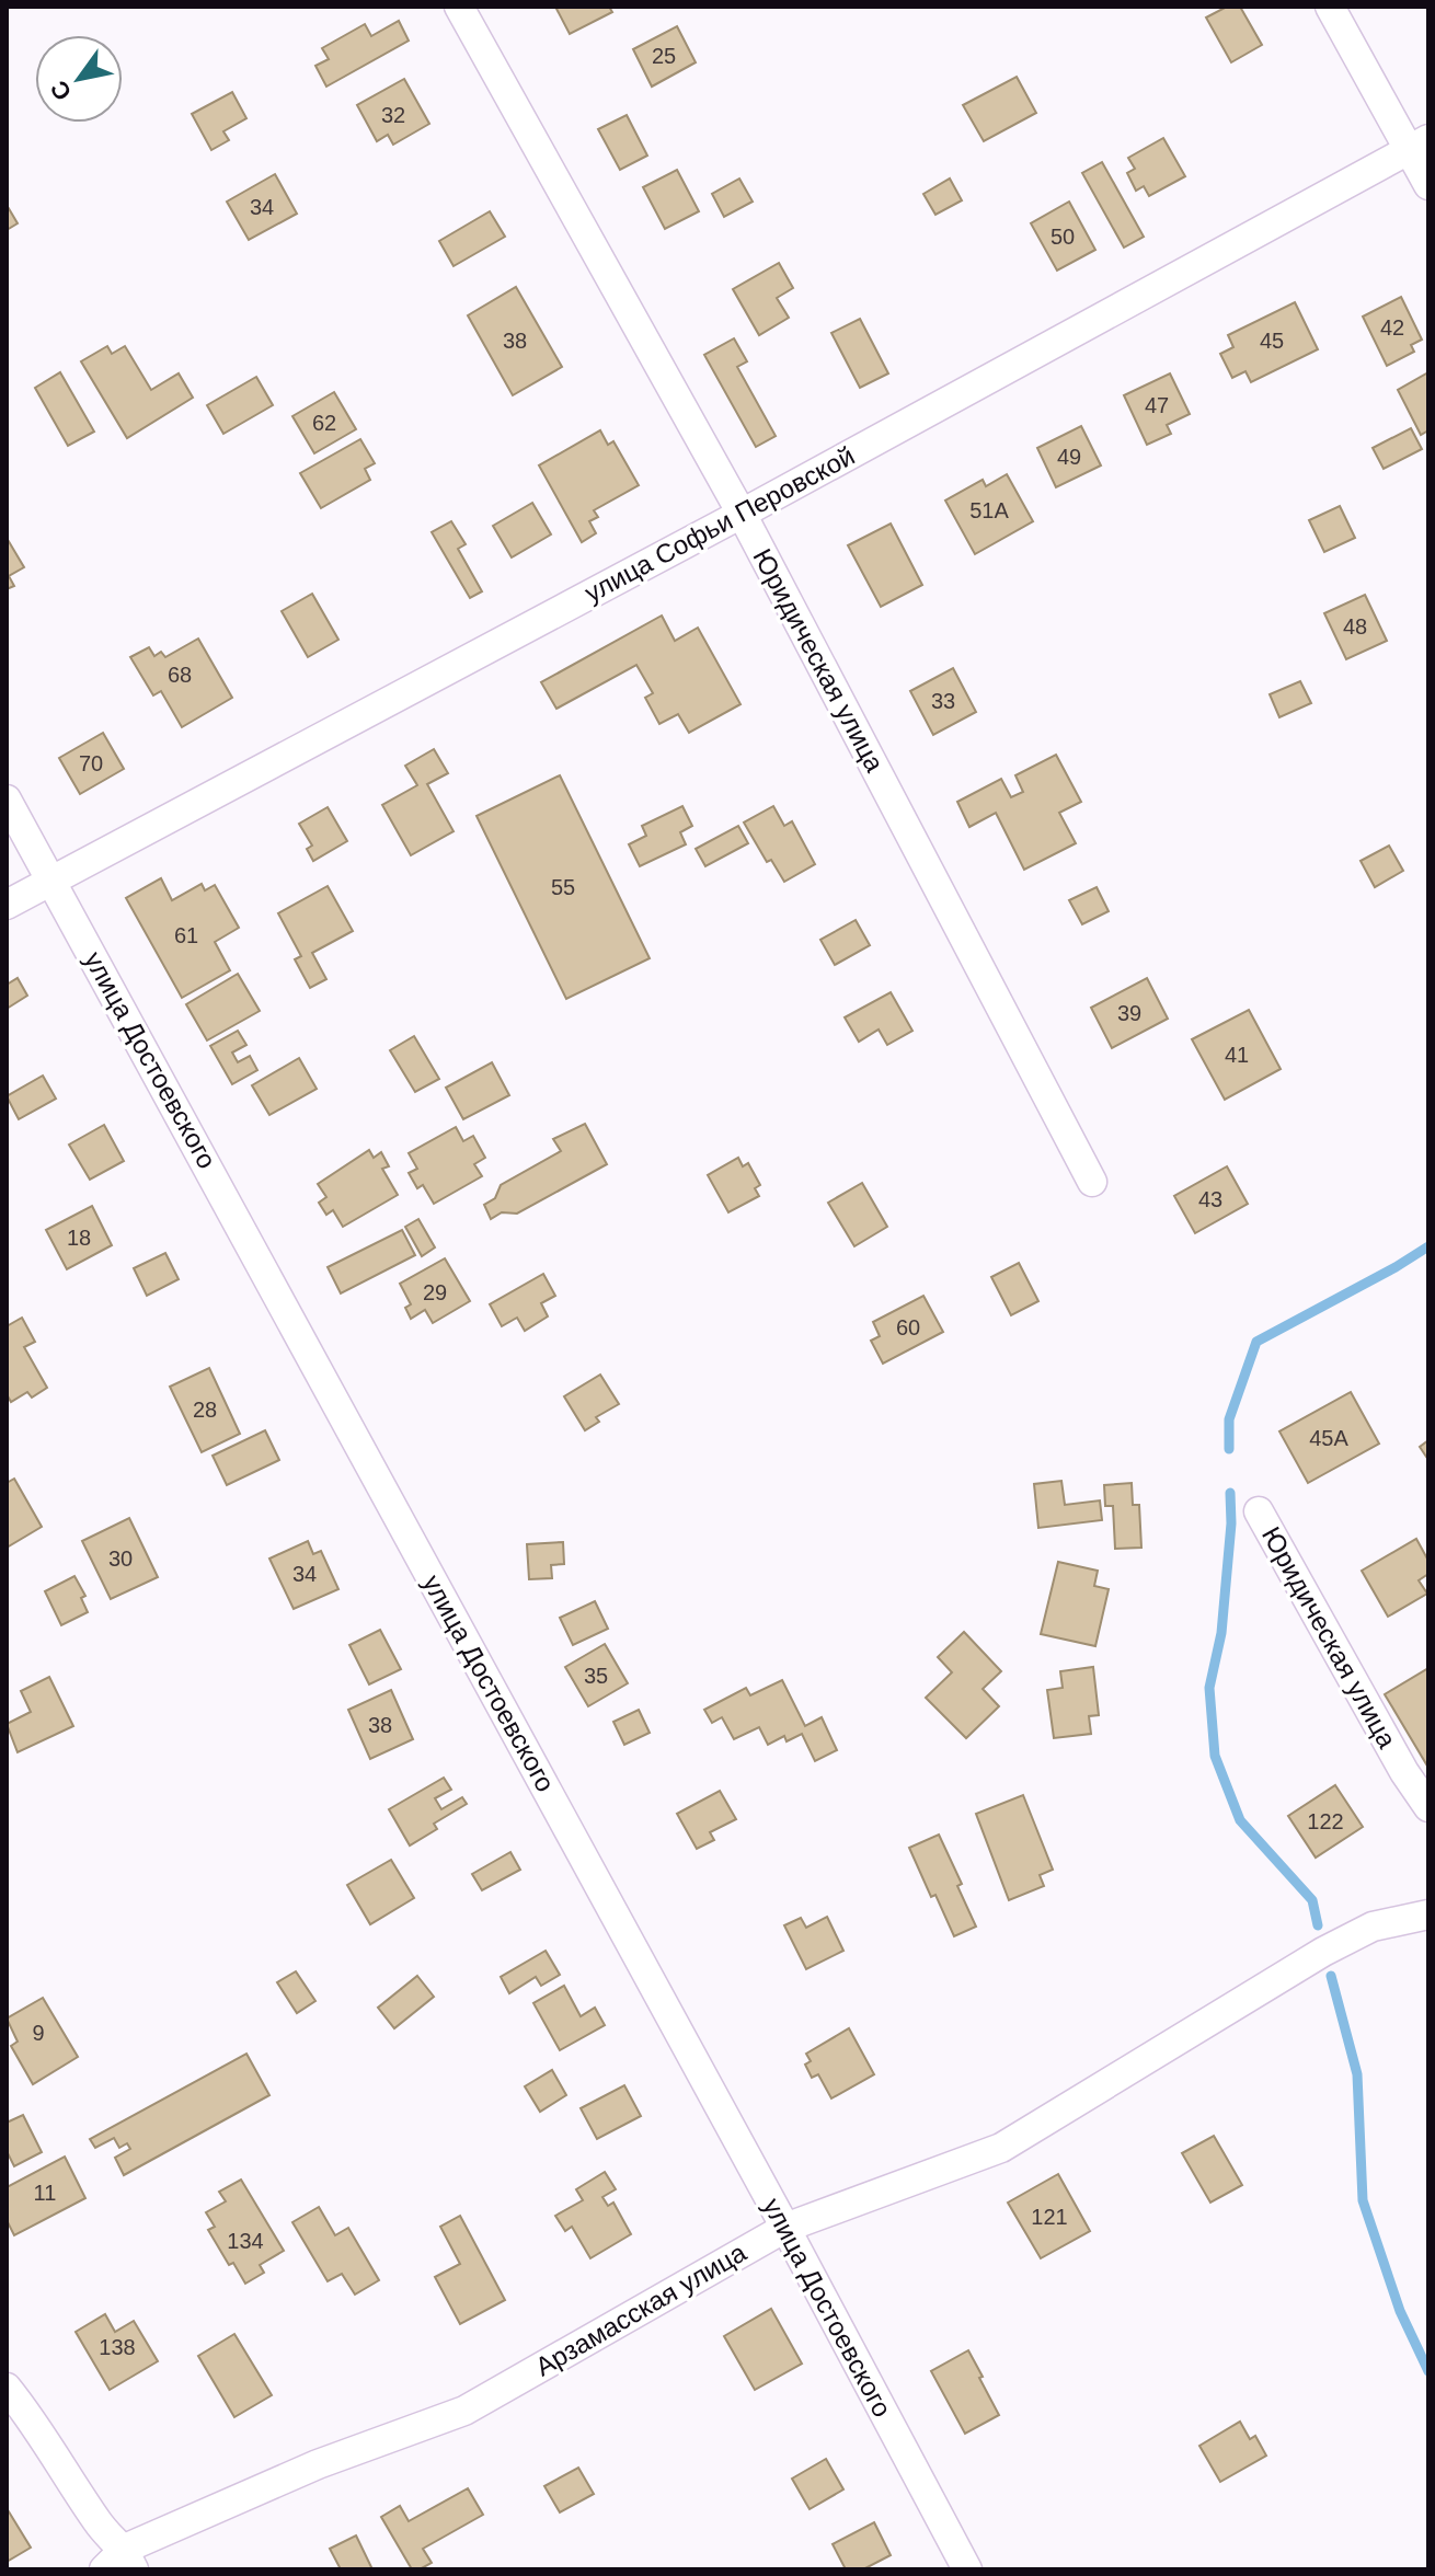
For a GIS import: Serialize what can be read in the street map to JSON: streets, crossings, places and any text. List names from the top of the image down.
{
  "streets": {
    "street": [
      "улица Софьи Перовской",
      "Юридическая улица",
      "улица Достоевского",
      "Арзамасская улица"
    ]
  },
  "crossings": [
    ["улица Софьи Перовской", "Юридическая улица"],
    ["улица Софьи Перовской", "улица Достоевского"],
    ["улица Достоевского", "Арзамасская улица"]
  ],
  "house_numbers": [
    "25",
    "32",
    "34",
    "50",
    "42",
    "38",
    "45",
    "47",
    "62",
    "49",
    "51А",
    "48",
    "68",
    "33",
    "70",
    "55",
    "61",
    "39",
    "41",
    "43",
    "18",
    "29",
    "60",
    "28",
    "45А",
    "30",
    "34",
    "35",
    "38",
    "122",
    "9",
    "11",
    "121",
    "134",
    "138"
  ],
  "north": "bottom left"
}
